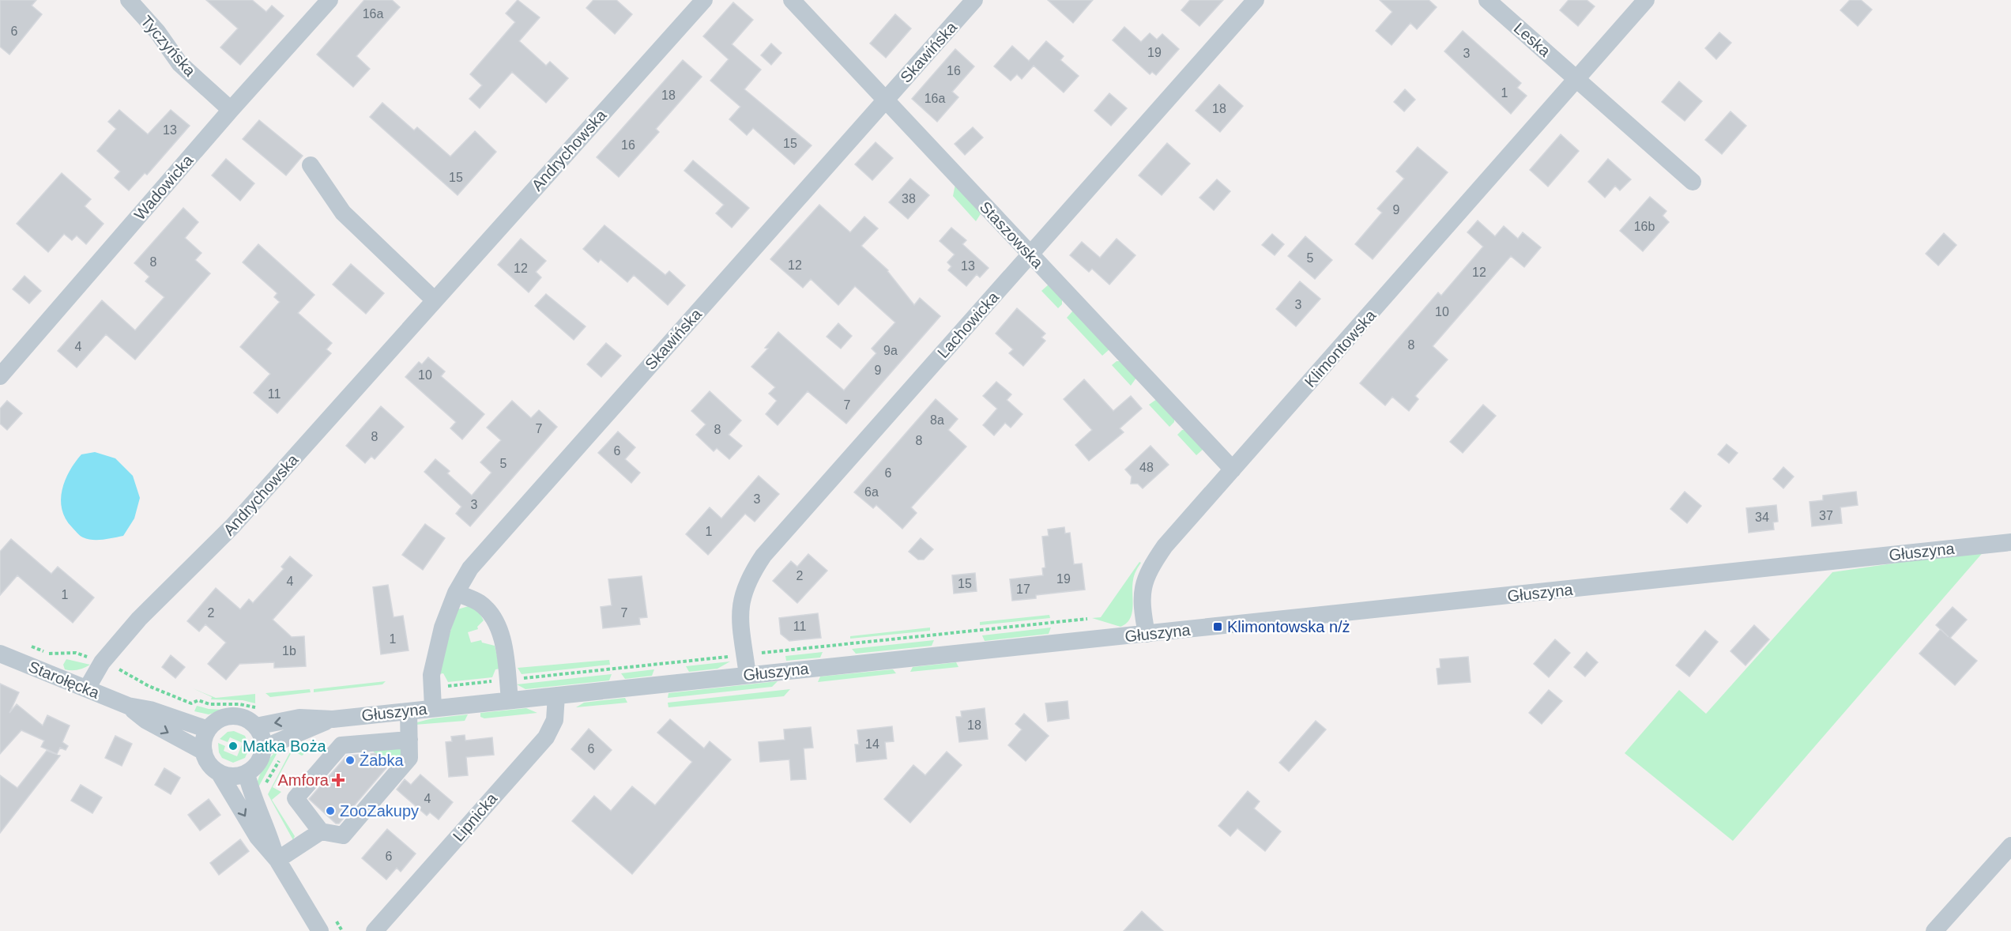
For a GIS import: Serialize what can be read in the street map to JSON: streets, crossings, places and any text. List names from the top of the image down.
{
  "streets": {
    "street": [
      "Leska",
      "Tyczyńska",
      "Skawińska",
      "Andrychowska",
      "Wadowicka",
      "Staszowska",
      "Lachowicka",
      "Klimontowska",
      "Głuszyna",
      "Starołęcka",
      "Lipnicka"
    ]
  },
  "crossings": [
    ["Leska", "Klimontowska"],
    ["Tyczyńska", "Wadowicka"],
    ["Skawińska", "Staszowska"],
    ["Skawińska", "Głuszyna"],
    ["Andrychowska", "Starołęcka"],
    ["Staszowska", "Lachowicka"],
    ["Staszowska", "Klimontowska"],
    ["Lachowicka", "Głuszyna"],
    ["Klimontowska", "Głuszyna"],
    ["Głuszyna", "Starołęcka"],
    ["Głuszyna", "Lipnicka"]
  ],
  "places": {
    "transit": ["Klimontowska n/ż"],
    "other": ["Matka Boża", "Żabka", "ZooZakupy"],
    "health": ["Amfora"]
  },
  "house_numbers": [
    "16a",
    "6",
    "19",
    "3",
    "16",
    "1",
    "18",
    "16a",
    "18",
    "13",
    "15",
    "16",
    "15",
    "38",
    "9",
    "16b",
    "5",
    "8",
    "12",
    "13",
    "12",
    "12",
    "3",
    "10",
    "8",
    "4",
    "9a",
    "9",
    "10",
    "11",
    "7",
    "8a",
    "7",
    "8",
    "8",
    "8",
    "6",
    "5",
    "48",
    "6",
    "6a",
    "3",
    "3",
    "37",
    "34",
    "1",
    "2",
    "19",
    "4",
    "15",
    "17",
    "1",
    "2",
    "7",
    "11",
    "1",
    "1b",
    "18",
    "14",
    "6",
    "4",
    "6"
  ]
}
